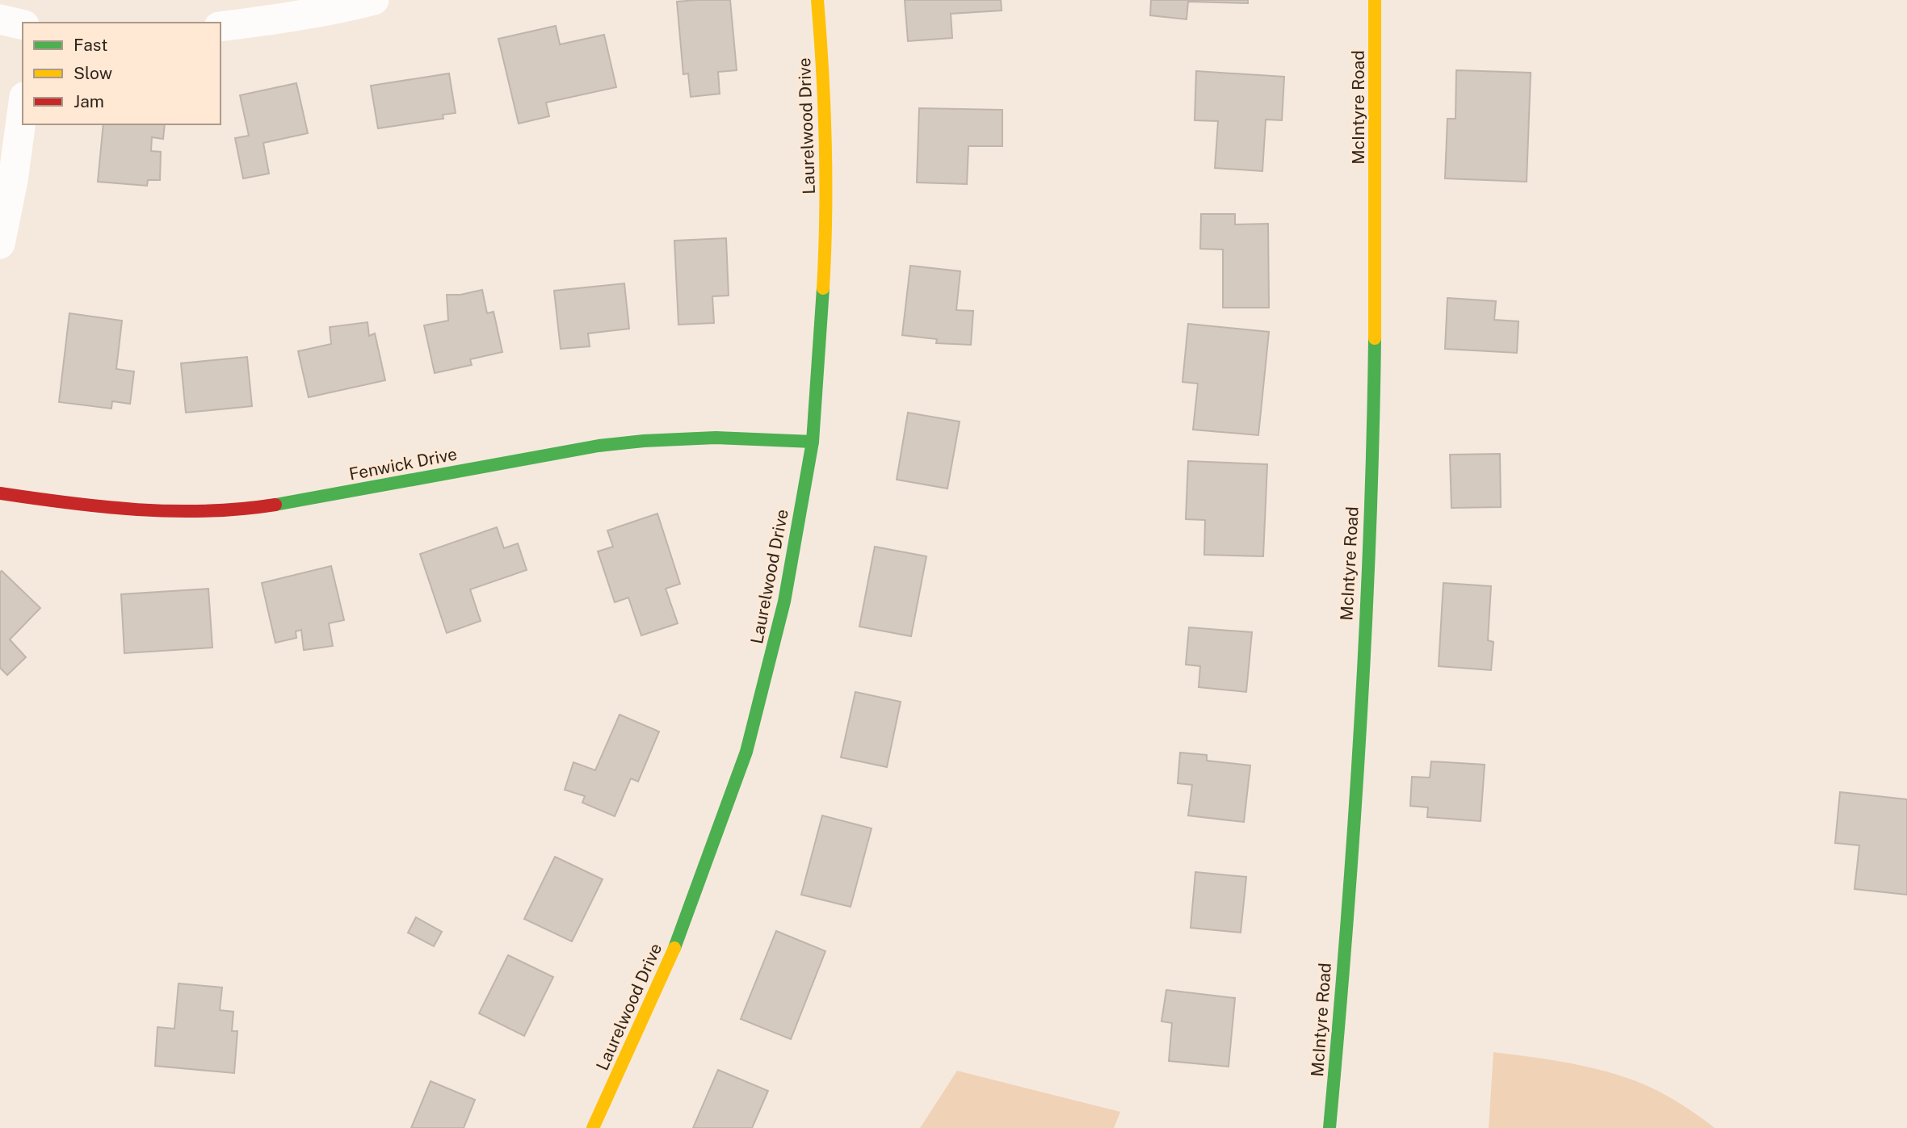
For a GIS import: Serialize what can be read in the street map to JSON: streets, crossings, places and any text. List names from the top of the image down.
{
  "streets": {
    "street": ["McIntyre Road", "Laurelwood Drive", "Fenwick Drive"]
  },
  "crossings": [
    ["Laurelwood Drive", "Fenwick Drive"]
  ],
  "legend": ["Fast", "Slow", "Jam"]
}
